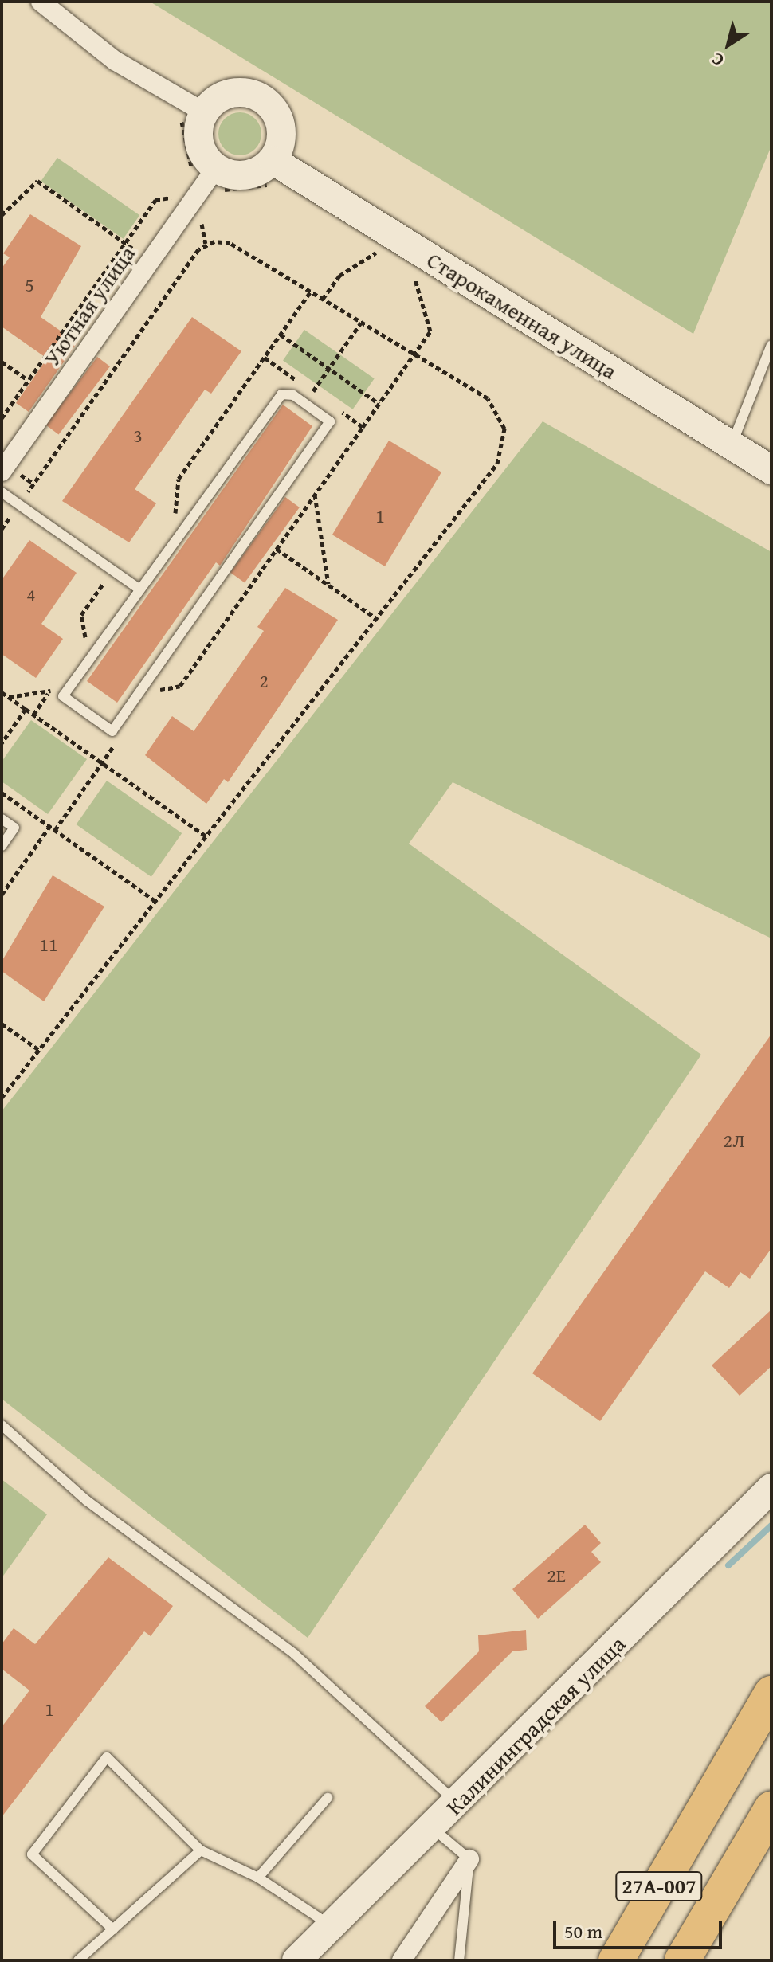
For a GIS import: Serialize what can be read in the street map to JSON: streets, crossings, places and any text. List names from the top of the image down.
{
  "streets": {
    "highway": ["27А-007"],
    "street": ["Уютная улица", "Старокаменная улица", "Калининградская улица"]
  },
  "crossings": [
    ["Уютная улица", "Старокаменная улица"]
  ],
  "house_numbers": [
    "5",
    "3",
    "1",
    "4",
    "2",
    "11",
    "2Л",
    "2Е",
    "1"
  ],
  "scale_bar": "50 m",
  "north": "bottom left"
}
